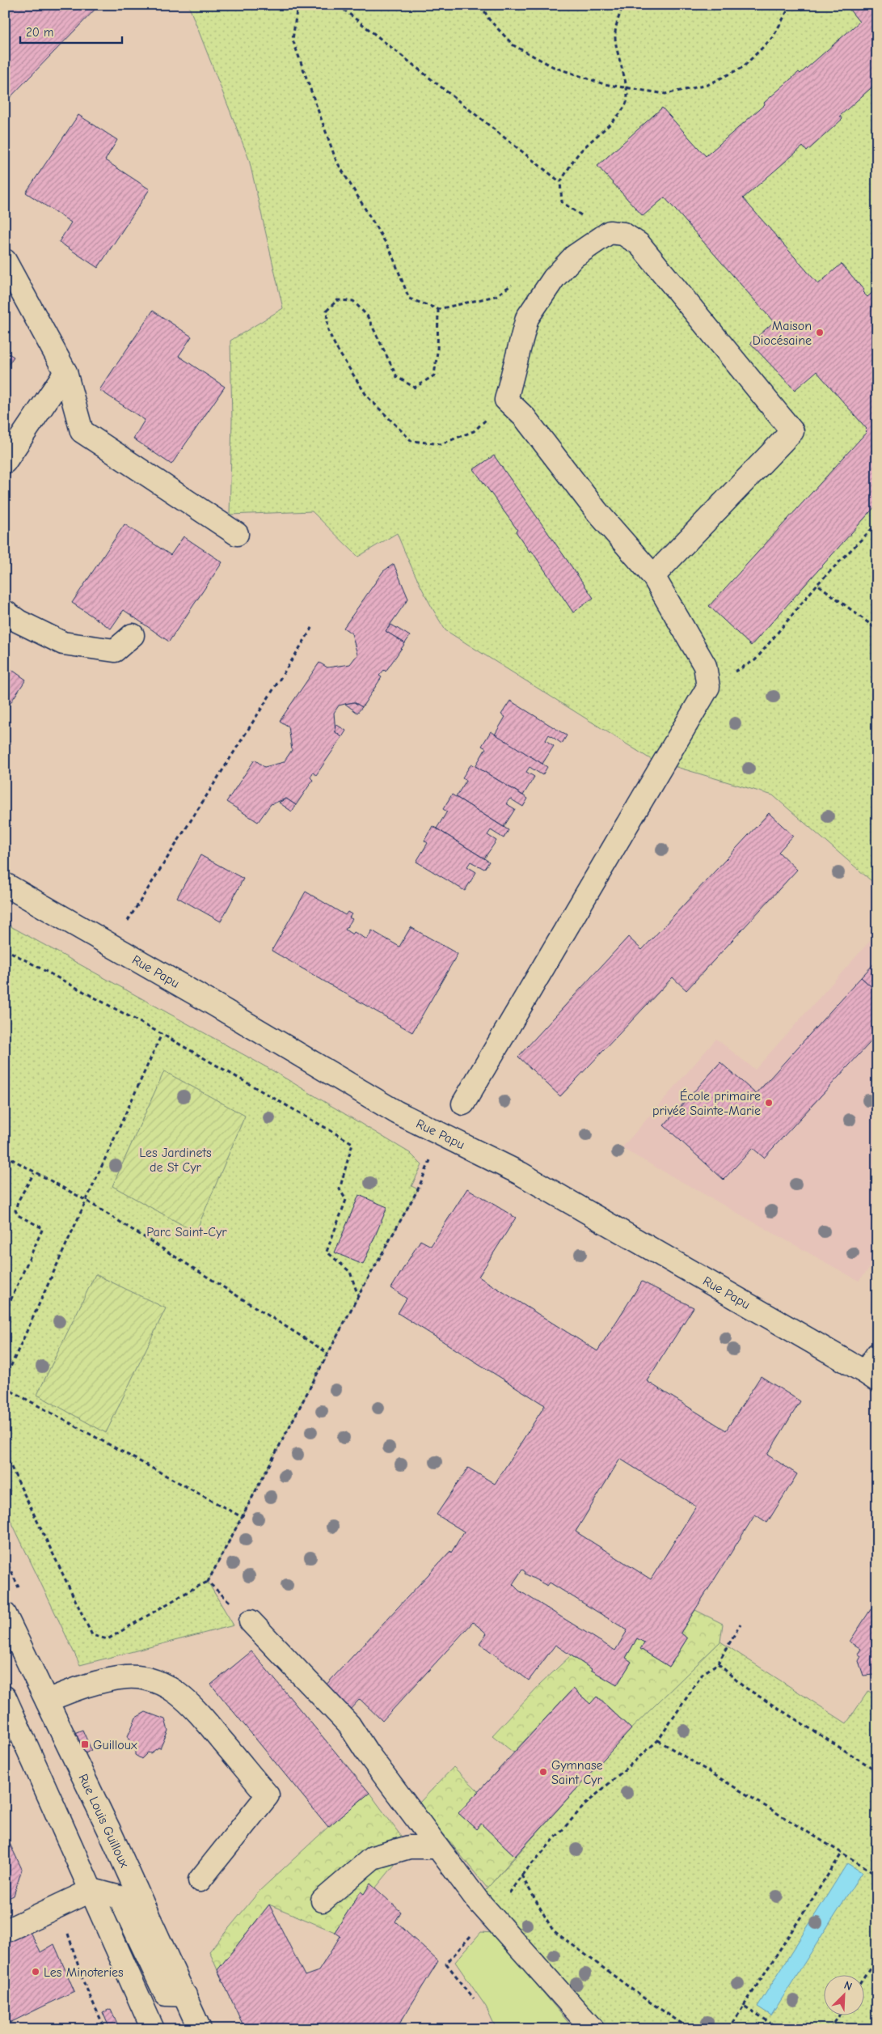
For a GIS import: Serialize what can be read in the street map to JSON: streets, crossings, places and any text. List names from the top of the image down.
{
  "streets": {
    "street": ["Rue Papu", "Rue Louis Guilloux"]
  },
  "parks": ["Les Jardinets de St Cyr", "Parc Saint-Cyr"],
  "places": {
    "other": [
      "Maison Diocésaine",
      "École primaire privée Sainte-Marie",
      "Gymnase Saint Cyr",
      "Les Minoteries"
    ],
    "transit": ["Guilloux"]
  },
  "scale_bar": "20 m",
  "north": "top right"
}
